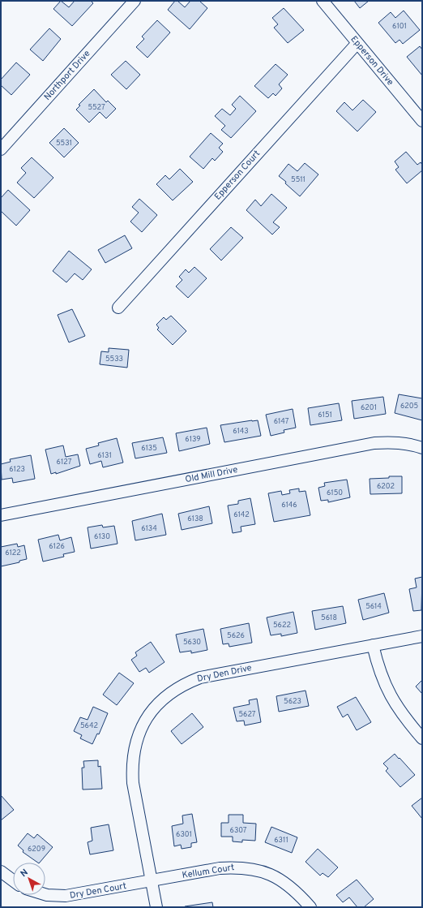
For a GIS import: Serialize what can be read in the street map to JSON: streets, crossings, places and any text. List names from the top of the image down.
{
  "streets": {
    "street": [
      "Epperson Drive",
      "Northport Drive",
      "Epperson Court",
      "Old Mill Drive",
      "Dry Den Drive",
      "Kellum Court",
      "Dry Den Court"
    ]
  },
  "crossings": [
    ["Epperson Drive", "Epperson Court"],
    ["Dry Den Drive", "Kellum Court"],
    ["Dry Den Drive", "Dry Den Court"],
    ["Kellum Court", "Dry Den Court"]
  ],
  "house_numbers": [
    "6101",
    "5527",
    "5531",
    "5511",
    "5533",
    "6205",
    "6201",
    "6151",
    "6147",
    "6143",
    "6139",
    "6135",
    "6131",
    "6127",
    "6123",
    "6202",
    "6150",
    "6146",
    "6142",
    "6138",
    "6134",
    "6130",
    "6126",
    "6122",
    "5614",
    "5618",
    "5622",
    "5626",
    "5630",
    "5623",
    "5627",
    "5642",
    "6307",
    "6301",
    "6311",
    "6209"
  ],
  "north": "top left"
}
